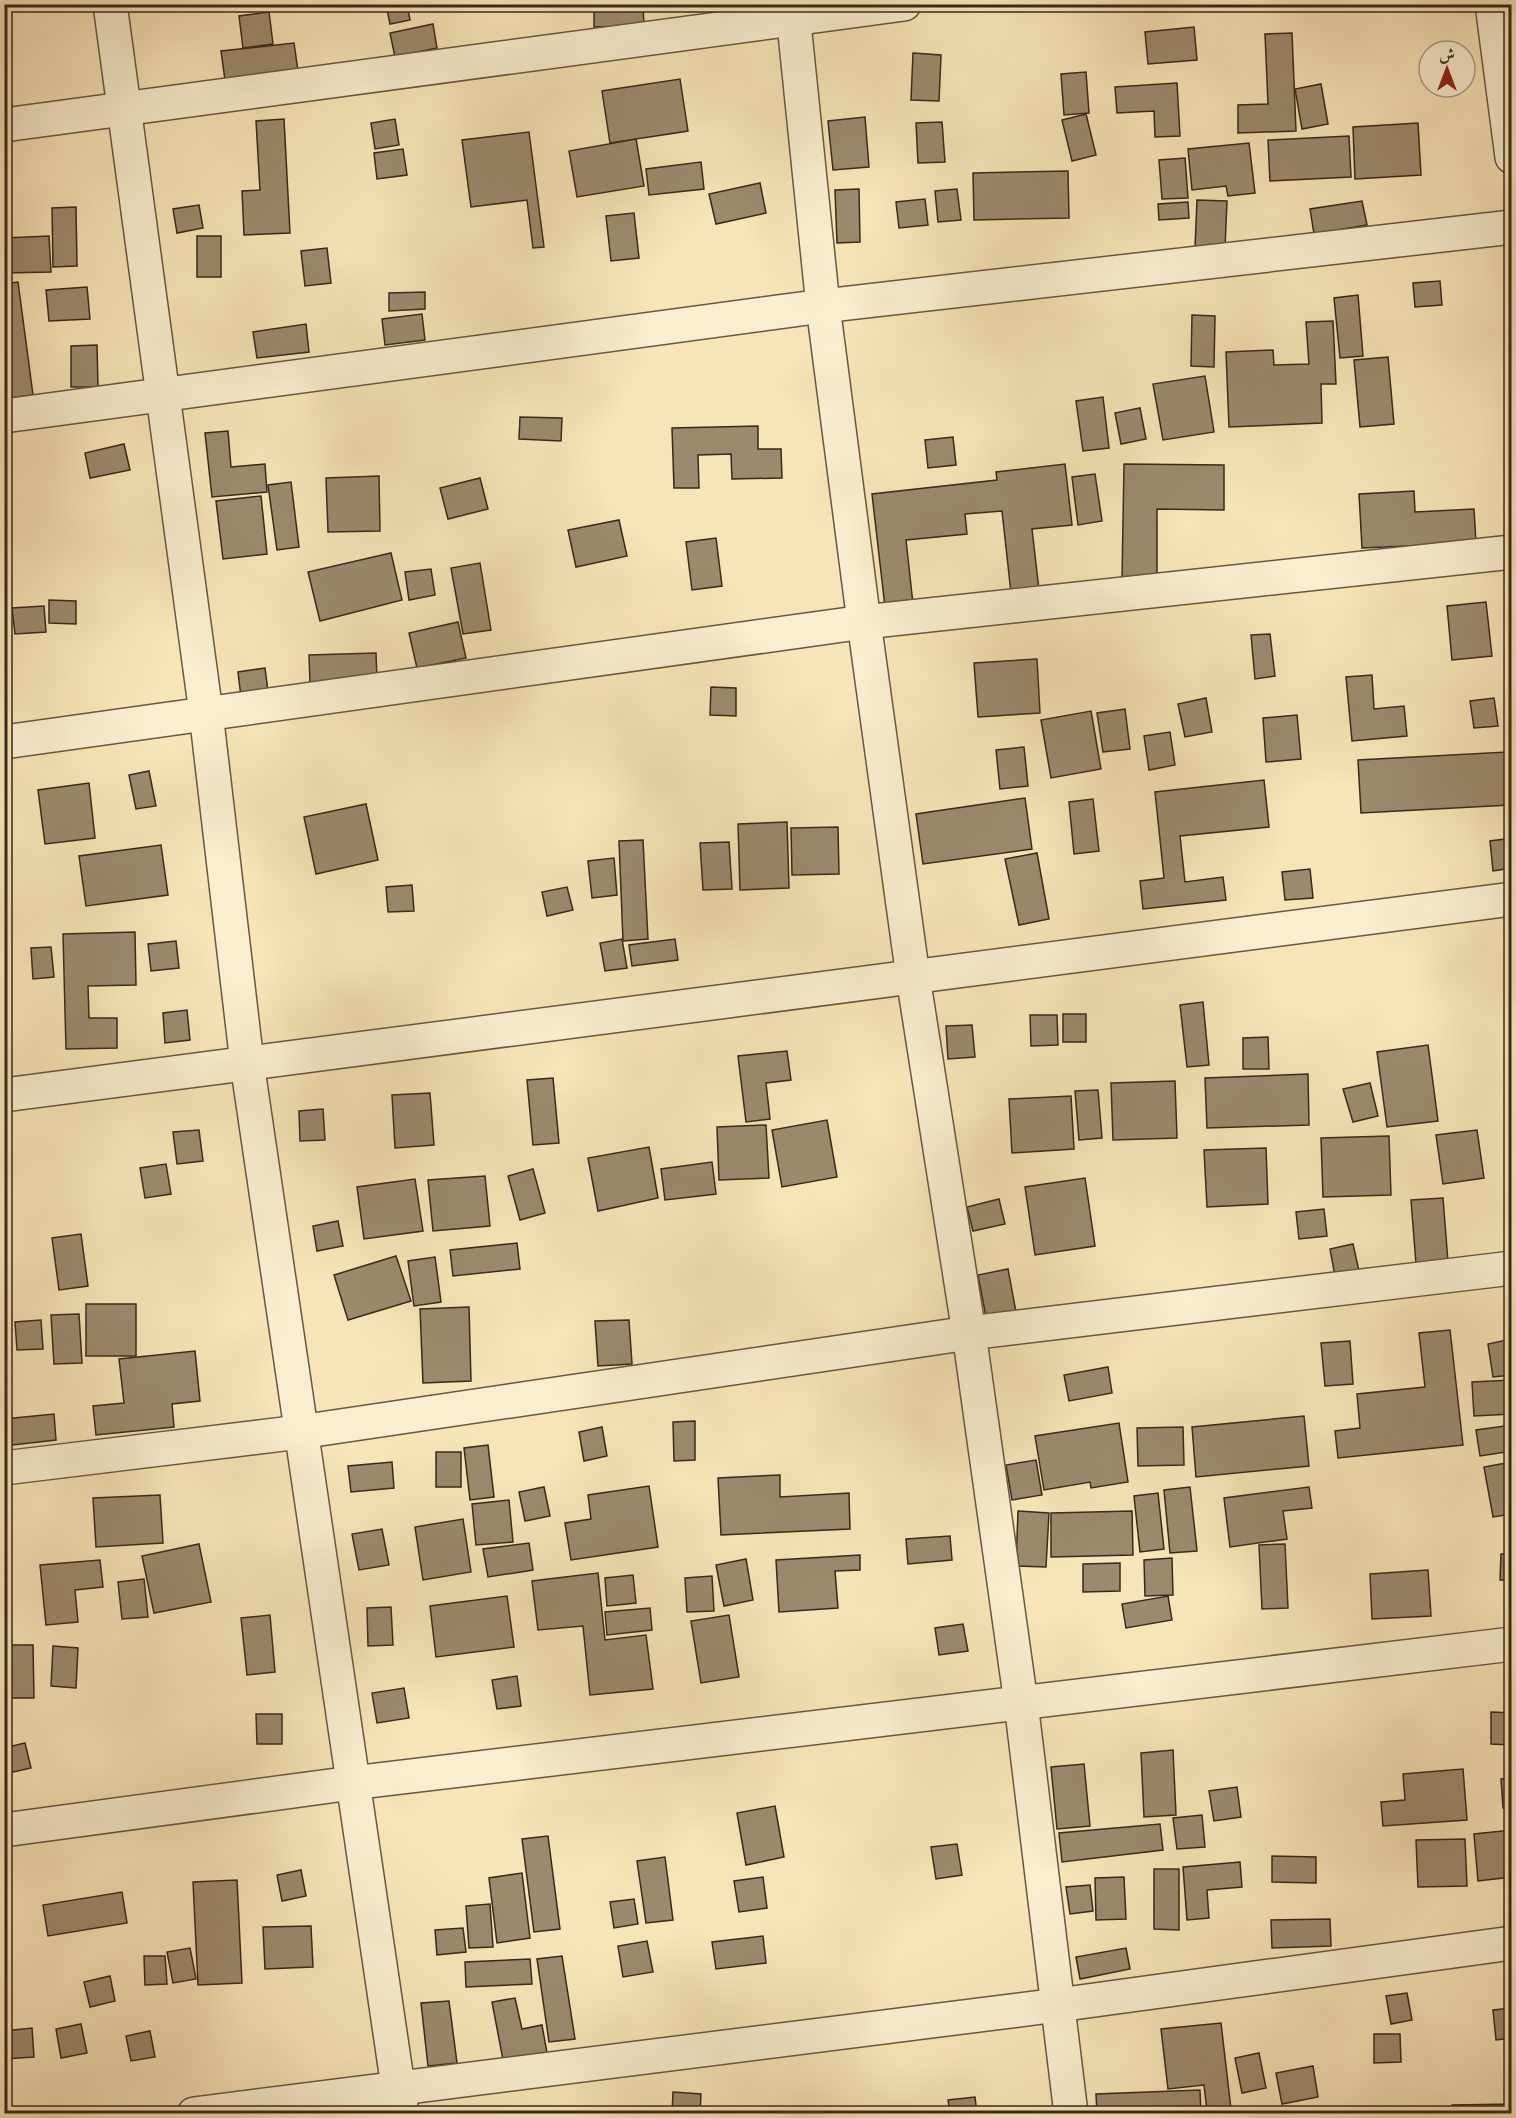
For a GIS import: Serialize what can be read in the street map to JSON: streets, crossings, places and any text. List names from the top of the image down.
{
  "north": "top"
}
